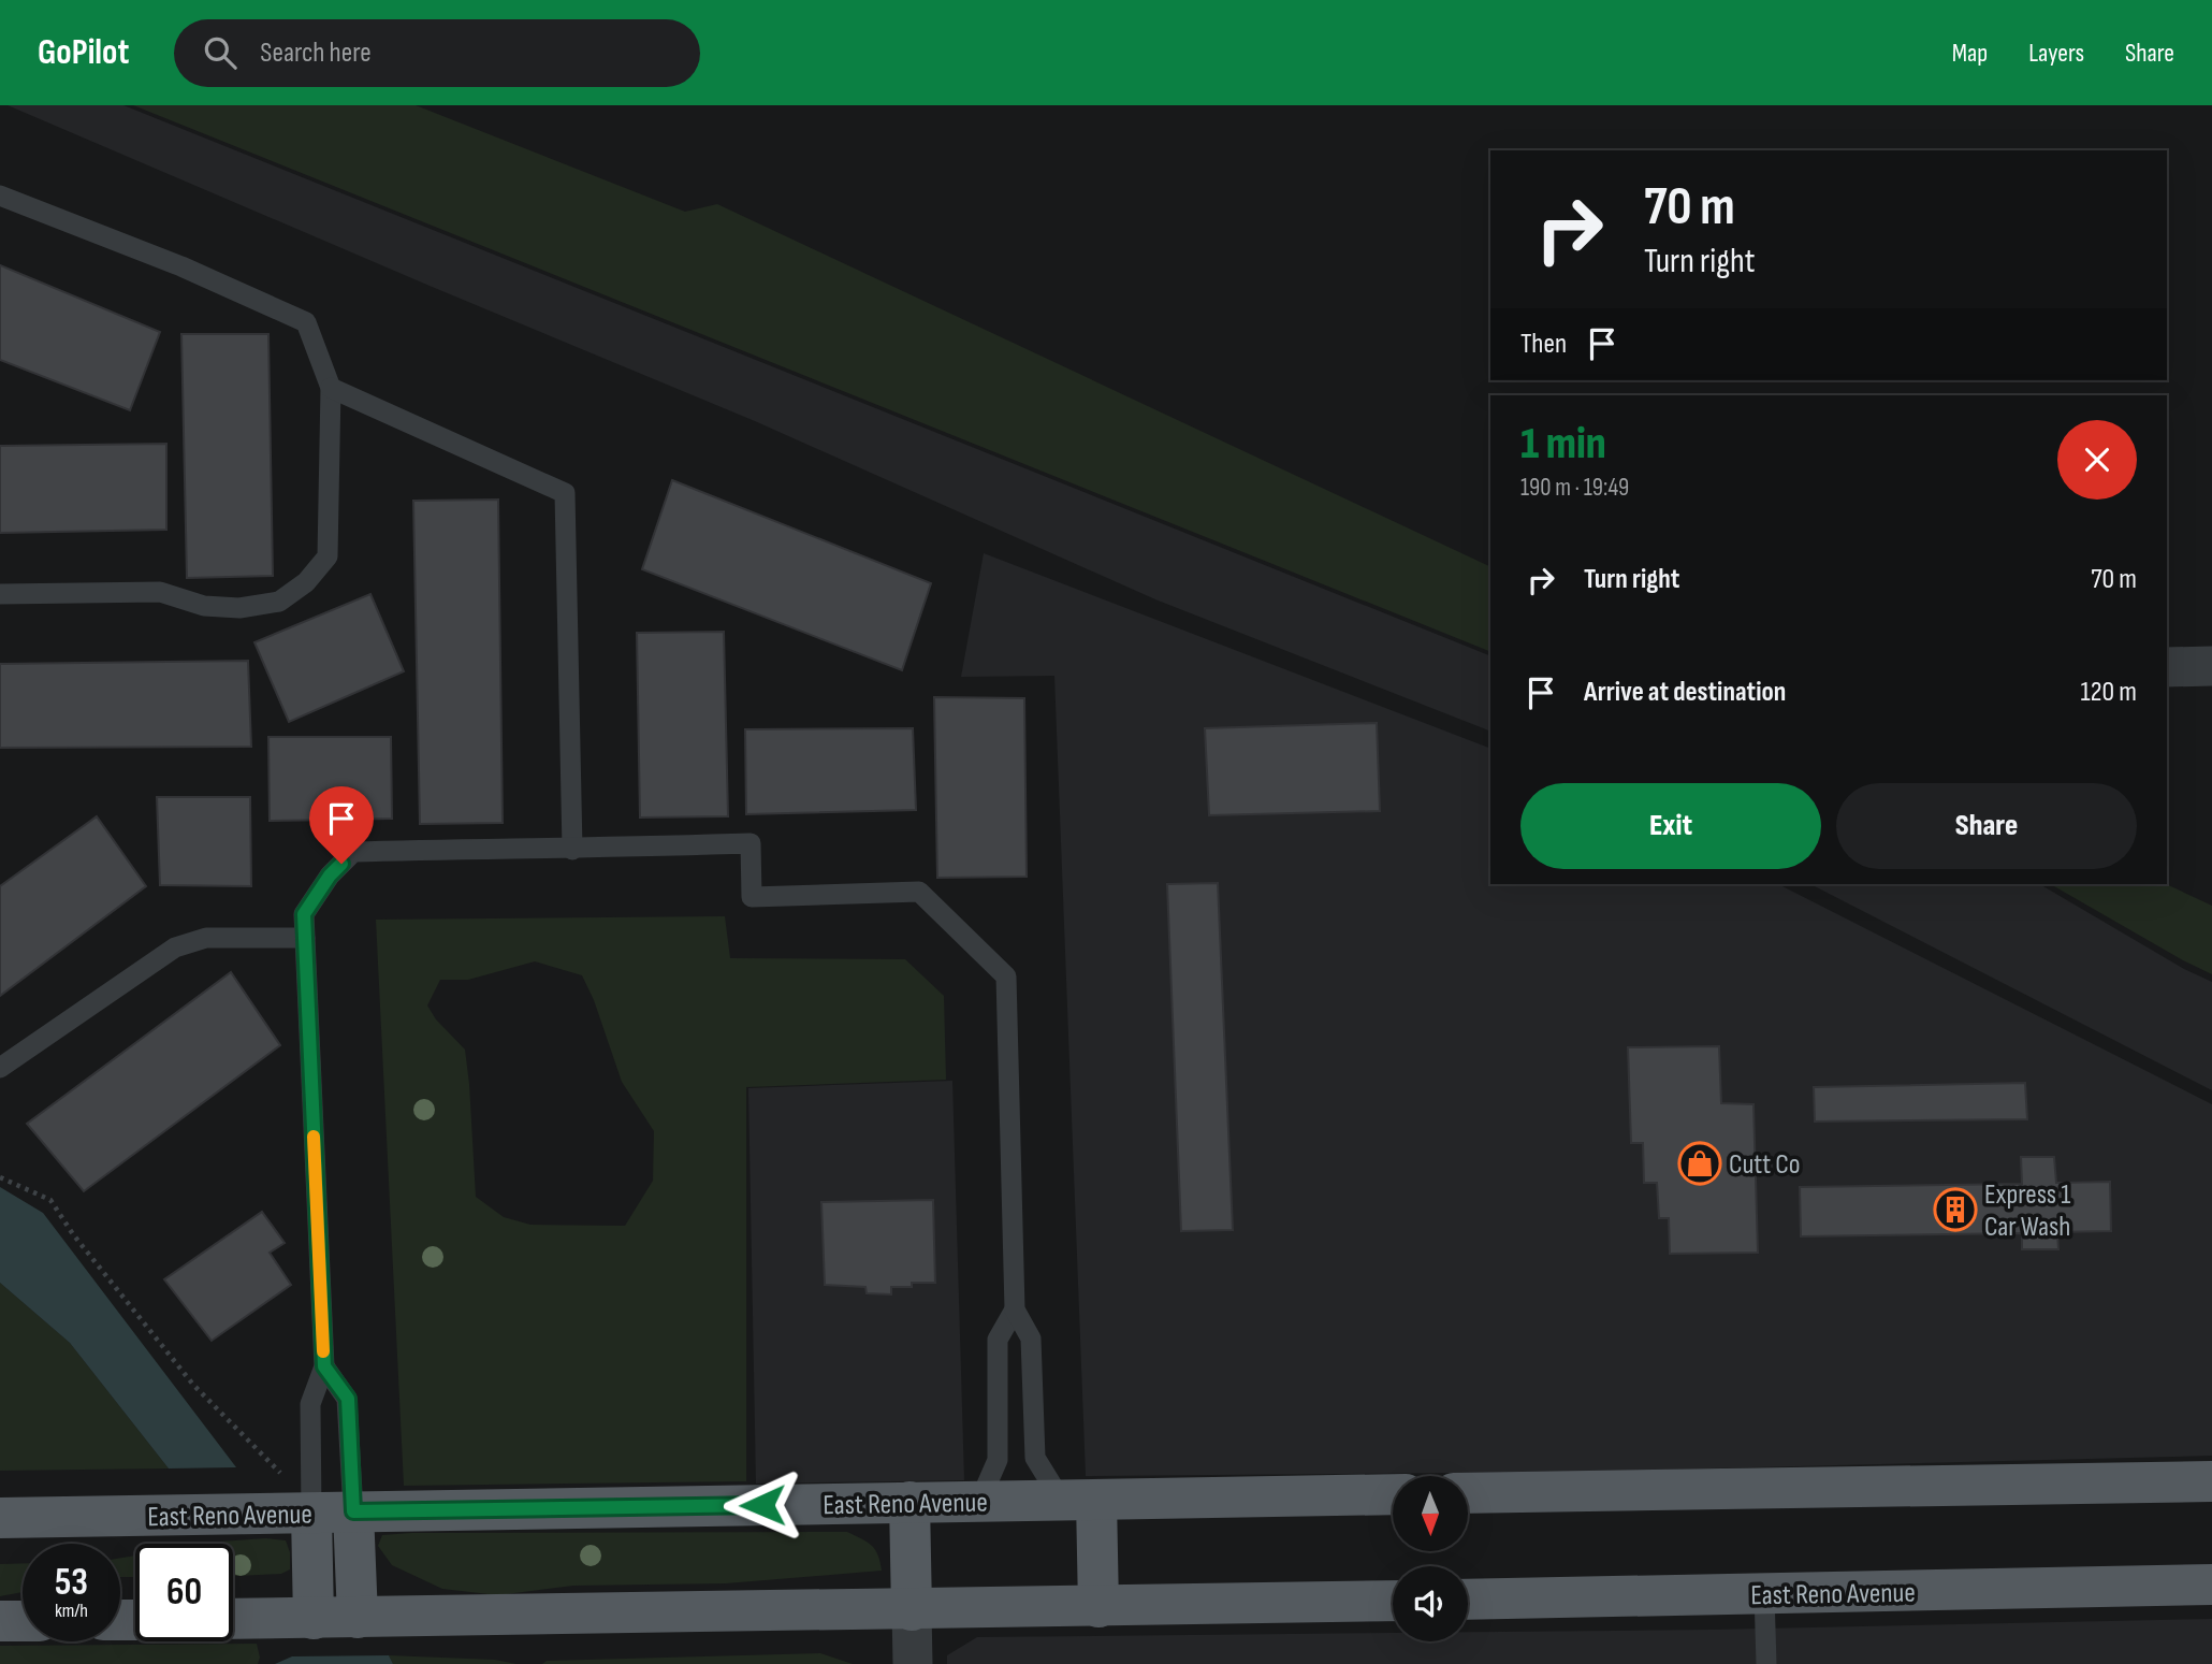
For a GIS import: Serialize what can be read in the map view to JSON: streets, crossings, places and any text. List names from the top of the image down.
{
  "streets": {
    "main road": ["East Reno Avenue"]
  },
  "places": {
    "shop": ["Cutt Co"],
    "building": ["Express 1 Car Wash"]
  },
  "north": "bottom",
  "page": {
    "header": "GoPilot",
    "search": "Search here",
    "nav": ["Map", "Layers", "Share"],
    "turn": ["70 m", "Turn right"],
    "then": "Then",
    "heading": ["1 min", "190 m · 19:49"],
    "list": [
      {
        "name": "Turn right",
        "value": "70 m"
      },
      {
        "name": "Arrive at destination",
        "value": "120 m"
      }
    ],
    "buttons": ["Exit", "Share"],
    "speed": "53 km/h",
    "limit": "60"
  }
}
